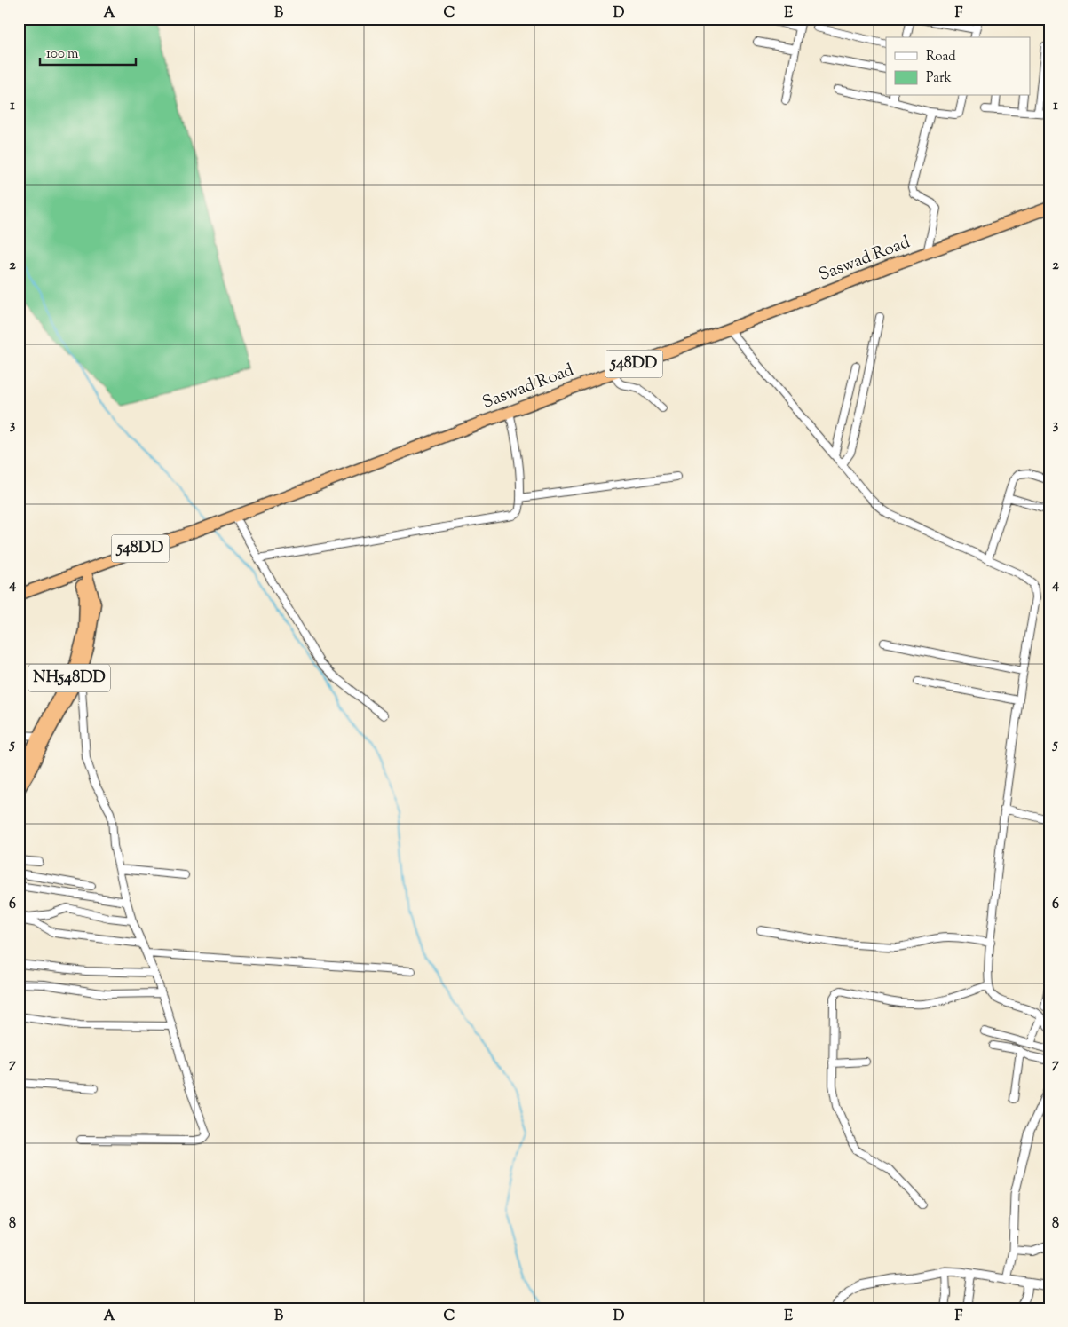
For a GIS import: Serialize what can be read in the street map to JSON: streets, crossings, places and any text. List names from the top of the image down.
{
  "streets": {
    "highway": ["Saswad Road", "548DD", "NH548DD"]
  },
  "crossings": [
    ["Saswad Road", "NH548DD"]
  ],
  "legend": ["Road", "Park"],
  "scale_bar": "100 m",
  "grid": {
    "columns": [
      "A",
      "B",
      "C",
      "D",
      "E",
      "F"
    ],
    "rows": [
      "1",
      "2",
      "3",
      "4",
      "5",
      "6",
      "7",
      "8"
    ]
  }
}
